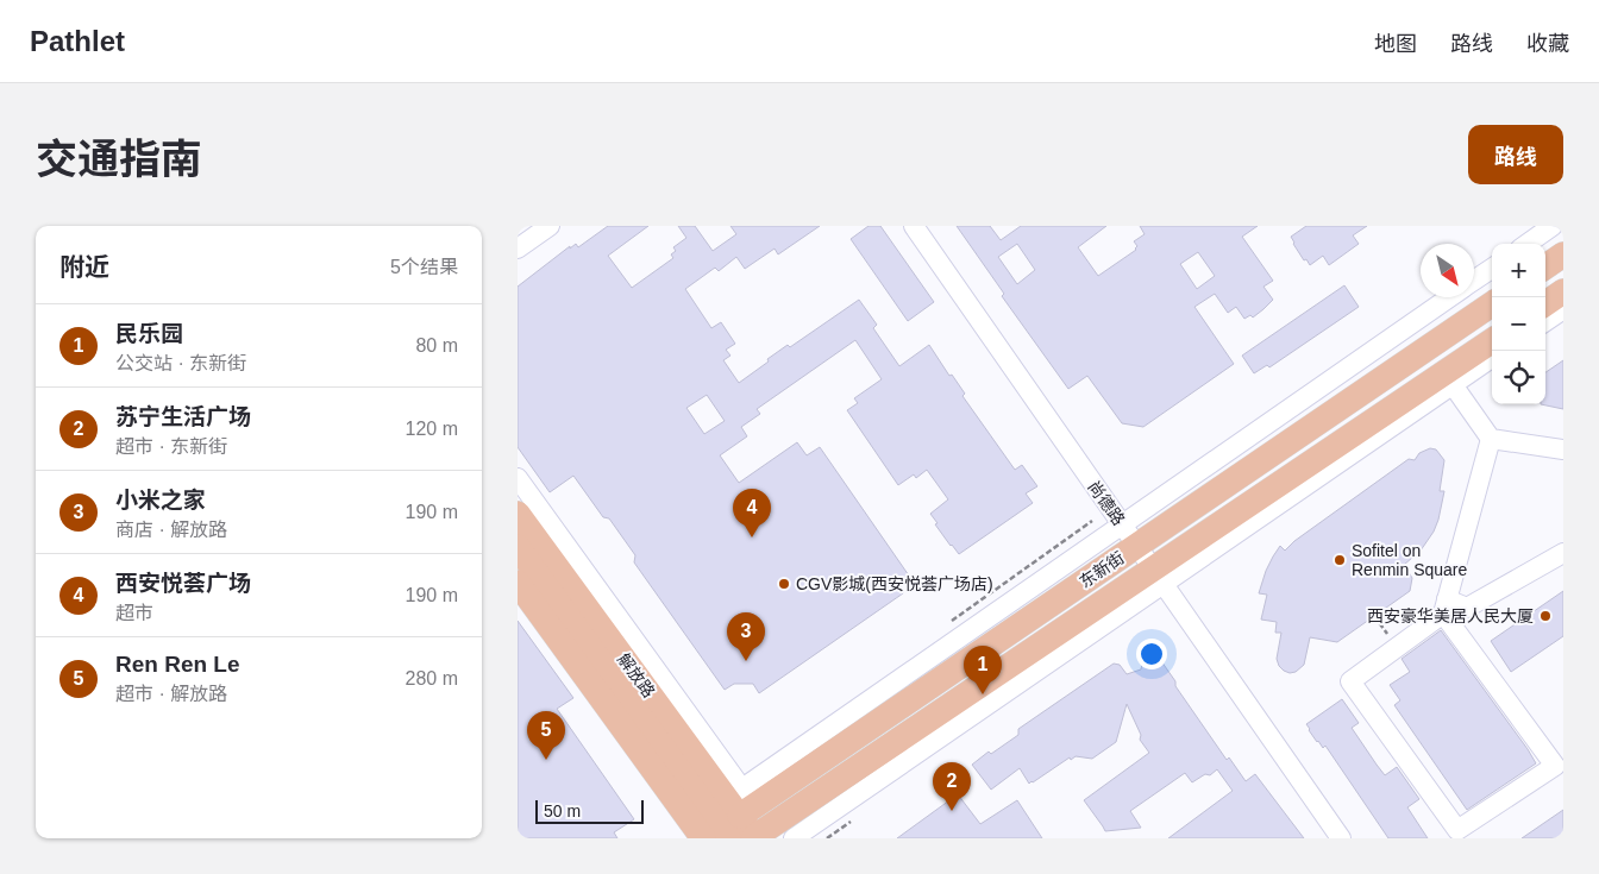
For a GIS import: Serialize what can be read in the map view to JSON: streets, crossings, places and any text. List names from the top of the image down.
{
  "streets": {
    "main road": ["东新街", "解放路"],
    "street": ["尚德路"]
  },
  "crossings": [
    ["尚德路", "东新街"],
    ["东新街", "解放路"]
  ],
  "places": ["Sofitel on Renmin Square", "CGV影城(西安悦荟广场店)", "西安豪华美居人民大厦"],
  "scale_bar": "50 m",
  "north": "bottom right",
  "page": {
    "header": "Pathlet",
    "nav": ["地图", "路线", "收藏"],
    "title": "交通指南",
    "buttons": "路线",
    "heading": ["附近", "5个结果"],
    "map_buttons": ["+", "−"],
    "list": [
      {
        "mark": "1",
        "name": "民乐园",
        "note": "公交站 · 东新街",
        "value": "80 m"
      },
      {
        "mark": "2",
        "name": "苏宁生活广场",
        "note": "超市 · 东新街",
        "value": "120 m"
      },
      {
        "mark": "3",
        "name": "小米之家",
        "note": "商店 · 解放路",
        "value": "190 m"
      },
      {
        "mark": "4",
        "name": "西安悦荟广场",
        "note": "超市",
        "value": "190 m"
      },
      {
        "mark": "5",
        "name": "Ren Ren Le",
        "note": "超市 · 解放路",
        "value": "280 m"
      }
    ],
    "pins": [
      "4",
      "3",
      "1",
      "5",
      "2"
    ],
    "scale": "50 m"
  }
}
